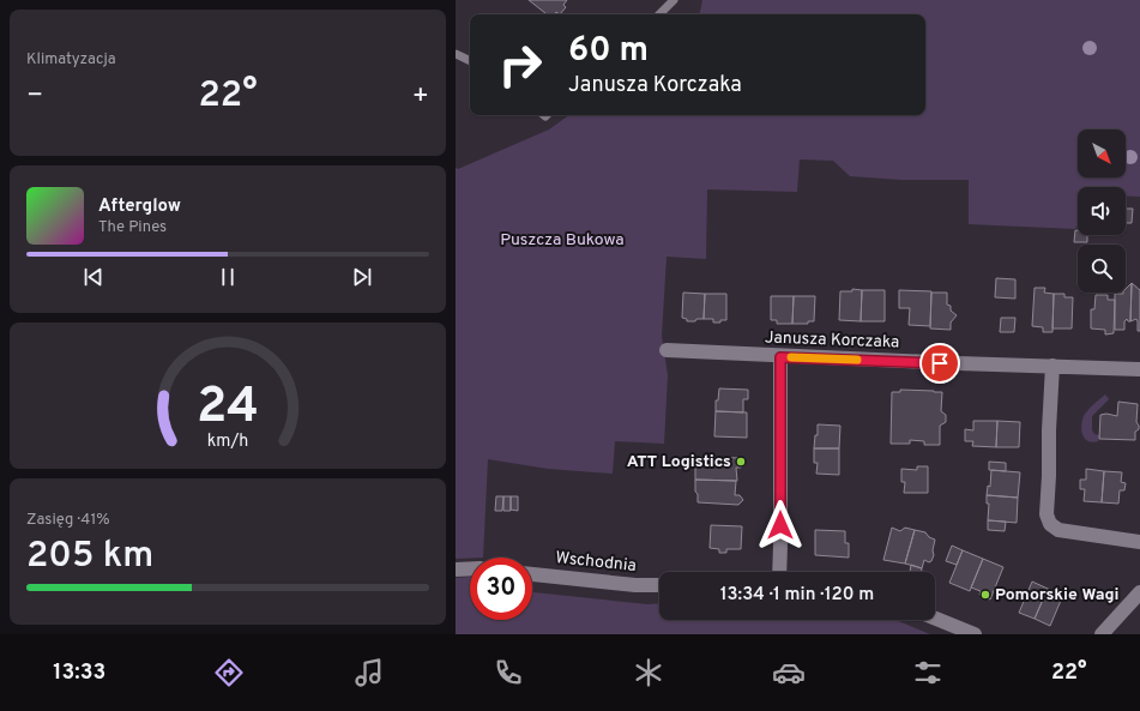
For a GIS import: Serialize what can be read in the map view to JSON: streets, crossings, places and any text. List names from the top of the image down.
{
  "streets": {
    "street": ["Janusza Korczaka", "Wschodnia"]
  },
  "parks": ["Puszcza Bukowa"],
  "places": ["ATT Logistics", "Pomorskie Wagi"],
  "north": "bottom right",
  "page": {
    "tile": [
      "Klimatyzacja",
      ["Zasięg · 41%", "205 km"]
    ],
    "turn": ["60 m", "Janusza Korczaka"],
    "heat": ["−", "22°", "+"],
    "song": ["Afterglow", "The Pines"],
    "limit": "30",
    "trip": "13:34 · 1 min · 120 m",
    "tabs": ["13:33", "22°"],
    "gauge": ["24", "km/h"]
  }
}
